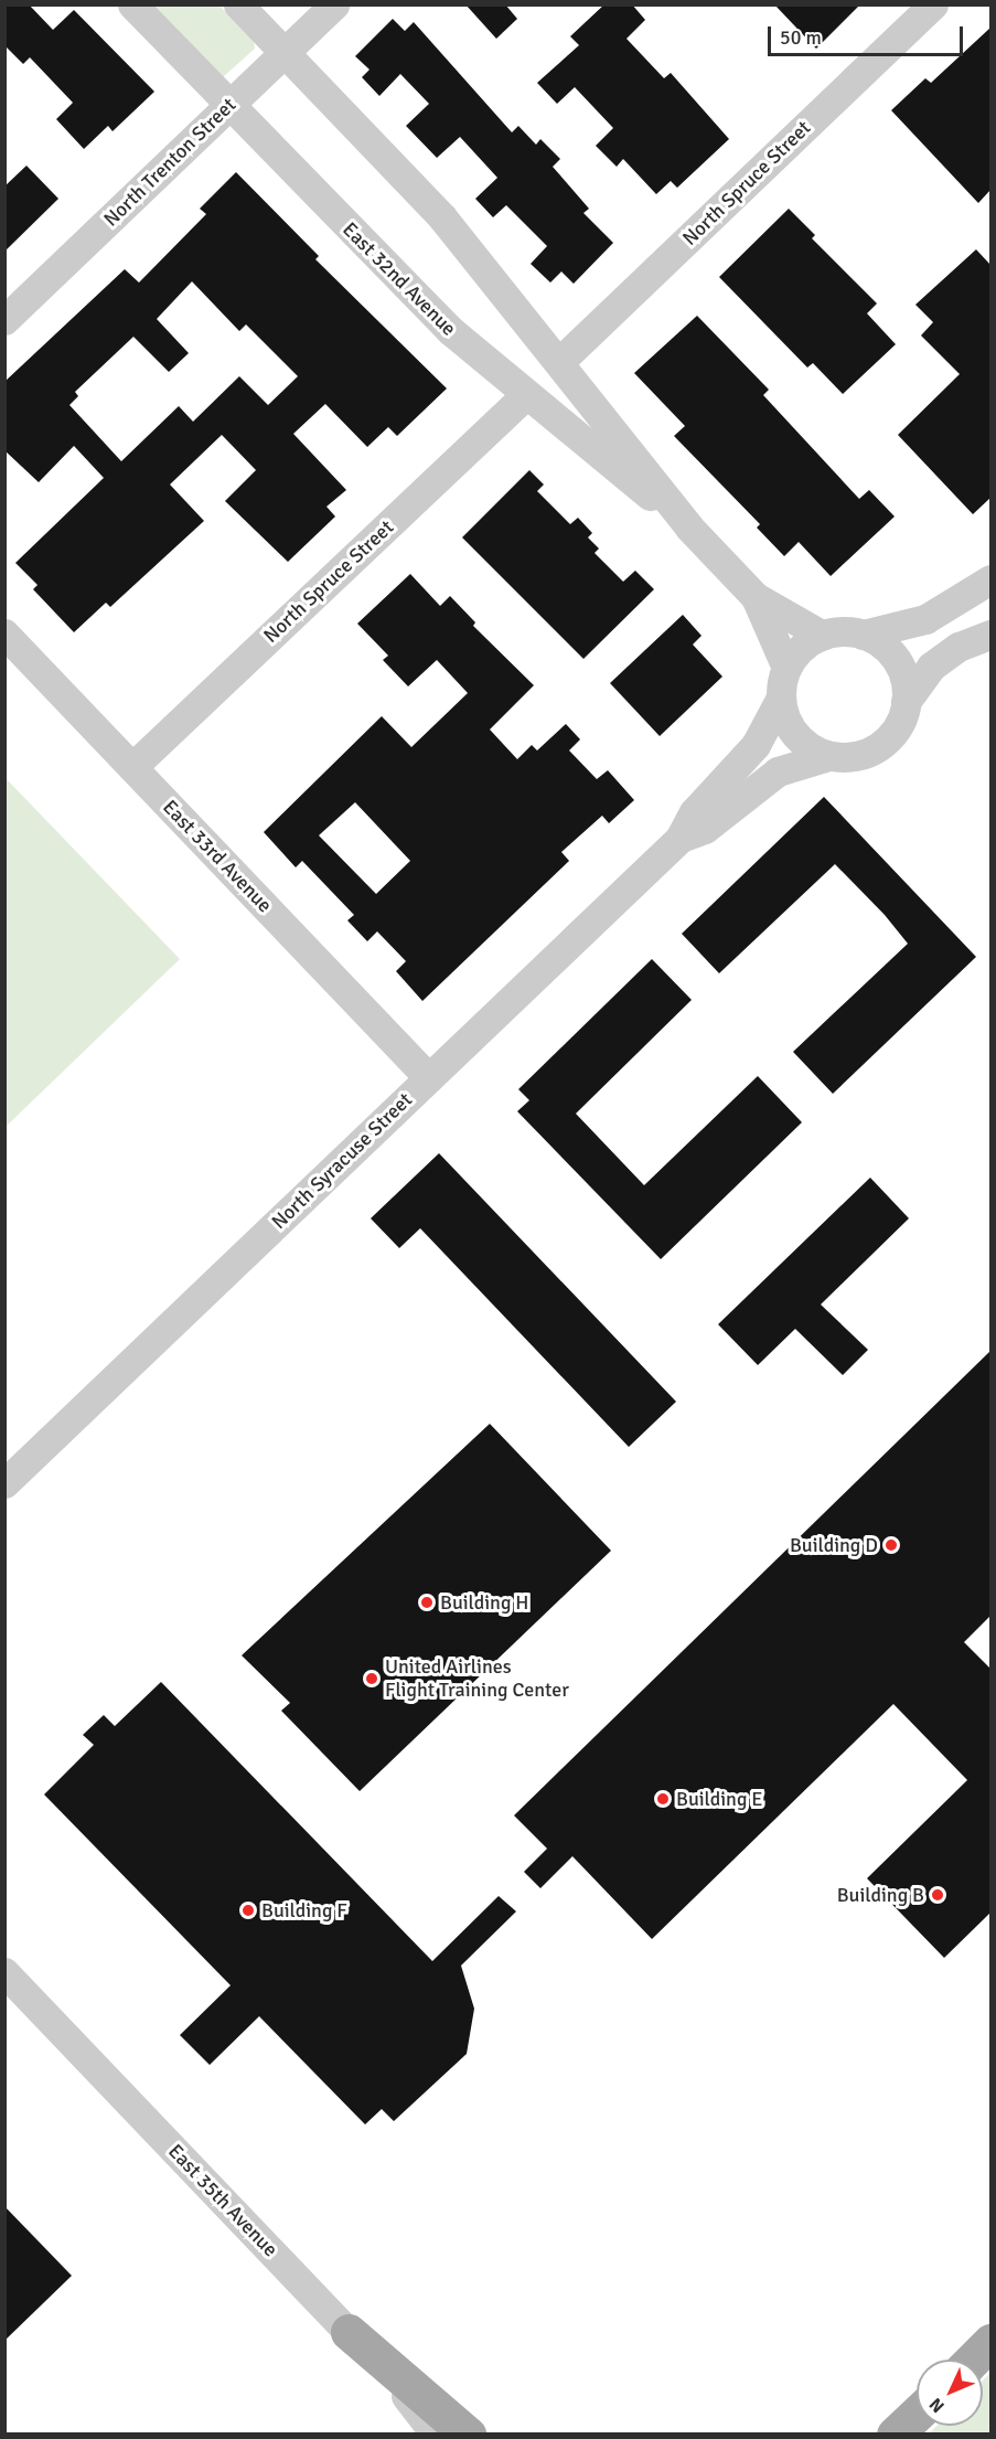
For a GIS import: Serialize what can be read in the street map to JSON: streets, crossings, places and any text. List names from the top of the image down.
{
  "streets": {
    "street": [
      "North Trenton Street",
      "North Spruce Street",
      "East 32nd Avenue",
      "East 33rd Avenue",
      "North Syracuse Street",
      "East 35th Avenue"
    ]
  },
  "crossings": [
    ["North Trenton Street", "East 32nd Avenue"],
    ["North Spruce Street", "East 32nd Avenue"],
    ["North Spruce Street", "East 33rd Avenue"],
    ["East 32nd Avenue", "North Syracuse Street"],
    ["East 33rd Avenue", "North Syracuse Street"]
  ],
  "places": [
    "Building D",
    "Building H",
    "United Airlines Flight Training Center",
    "Building E",
    "Building B",
    "Building F"
  ],
  "scale_bar": "50 m",
  "north": "bottom left"
}
